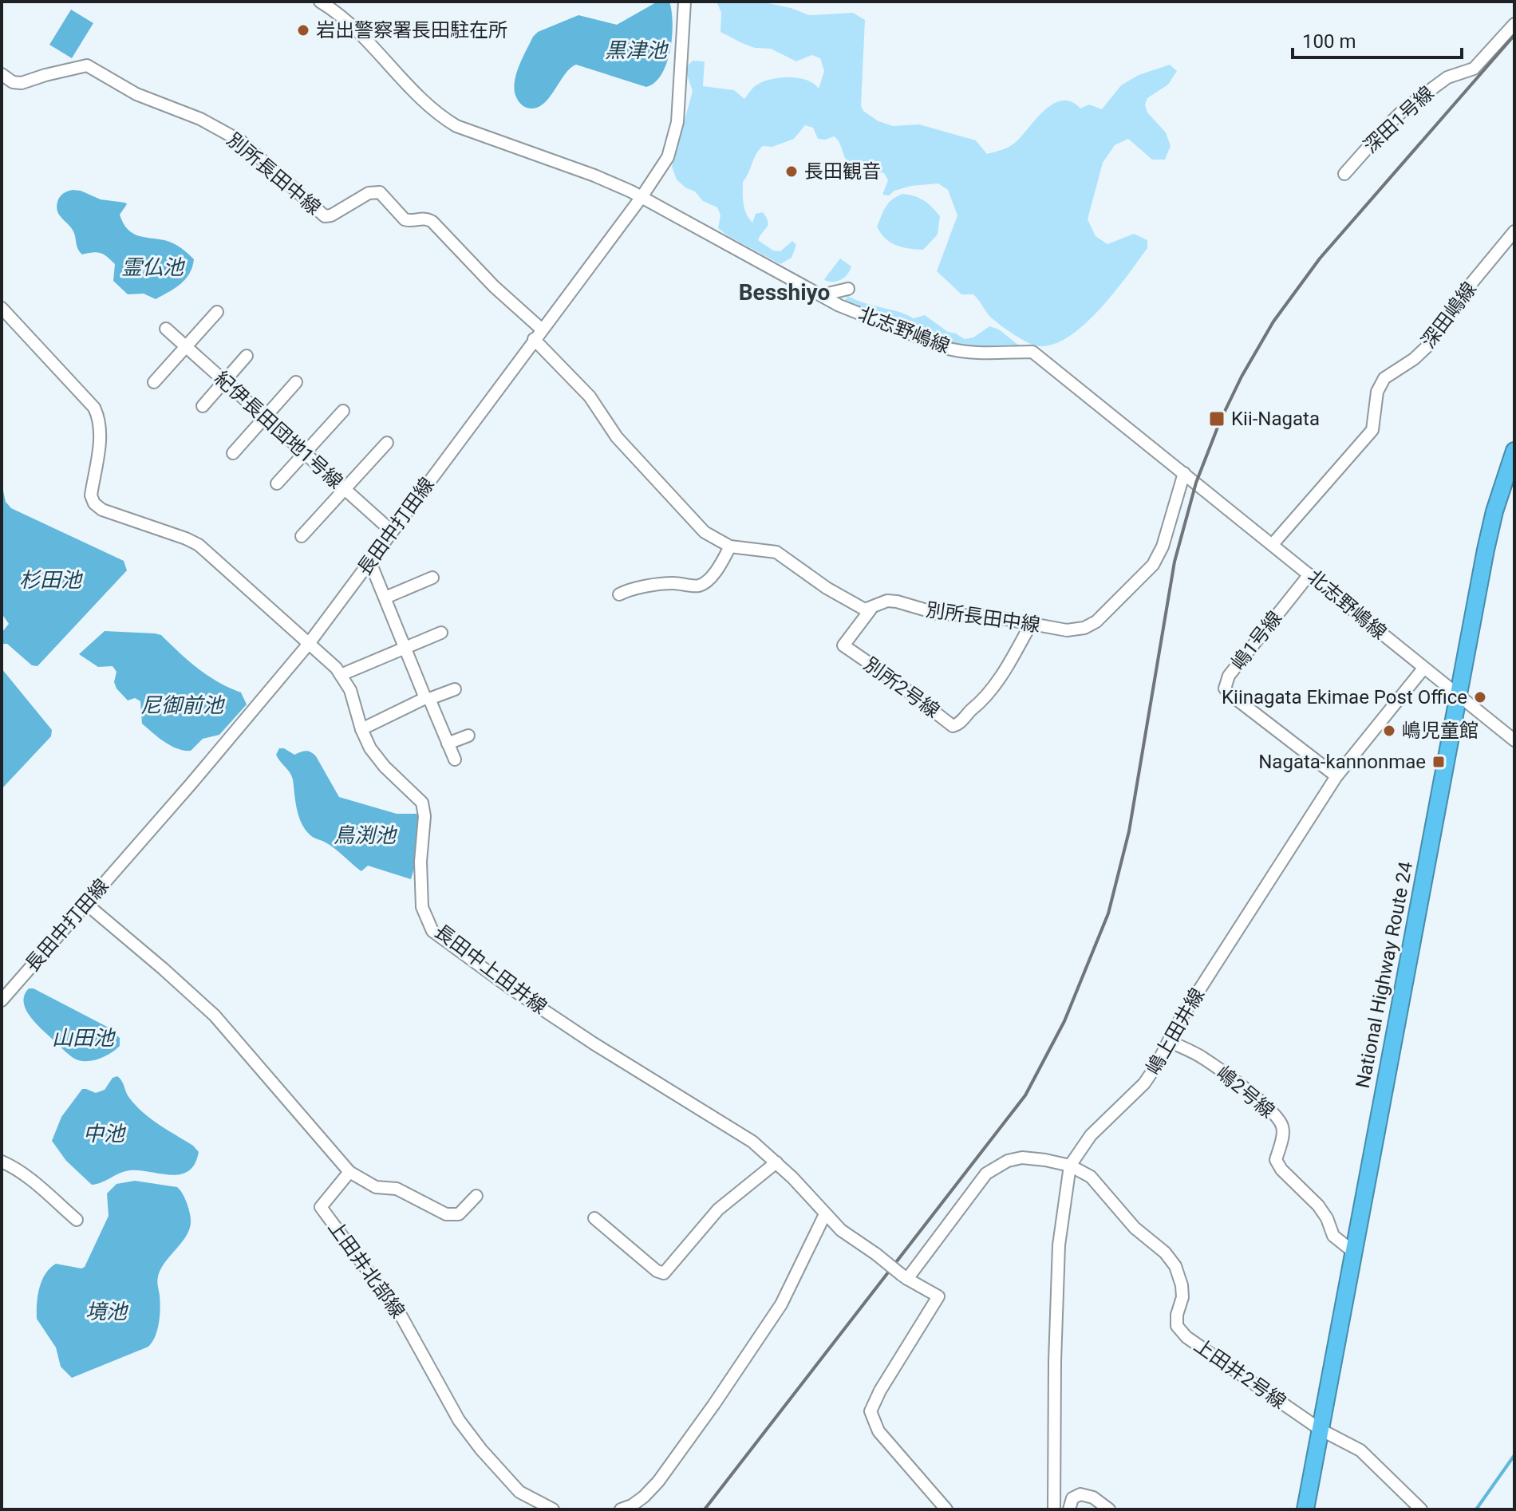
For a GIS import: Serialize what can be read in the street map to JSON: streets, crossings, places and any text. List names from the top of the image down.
{
  "streets": {
    "highway": ["National Highway Route 24"],
    "street": [
      "深田1号線",
      "別所長田中線",
      "深田嶋線",
      "北志野嶋線",
      "紀伊長田団地1号線",
      "長田中打田線",
      "嶋1号線",
      "別所2号線",
      "長田中上田井線",
      "嶋上田井線",
      "嶋2号線",
      "上田井北部線",
      "上田井2号線"
    ]
  },
  "crossings": [
    ["別所長田中線", "北志野嶋線"],
    ["別所長田中線", "長田中打田線"],
    ["別所長田中線", "別所2号線"],
    ["深田嶋線", "北志野嶋線"],
    ["北志野嶋線", "長田中打田線"],
    ["北志野嶋線", "嶋1号線"],
    ["北志野嶋線", "National Highway Route 24"],
    ["北志野嶋線", "嶋上田井線"],
    ["紀伊長田団地1号線", "長田中打田線"],
    ["長田中打田線", "長田中上田井線"],
    ["嶋1号線", "嶋上田井線"],
    ["National Highway Route 24", "嶋2号線"],
    ["National Highway Route 24", "上田井2号線"],
    ["嶋上田井線", "嶋2号線"],
    ["嶋上田井線", "上田井2号線"]
  ],
  "districts": ["Besshiyo"],
  "water": [
    "黒津池",
    "霊仏池",
    "杉田池",
    "尼御前池",
    "鳥渕池",
    "山田池",
    "中池",
    "境池"
  ],
  "places": {
    "other": [
      "岩出警察署長田駐在所",
      "長田観音",
      "Kiinagata Ekimae Post Office",
      "嶋児童館"
    ],
    "transit": ["Kii-Nagata", "Nagata-kannonmae"]
  },
  "scale_bar": "100 m"
}
